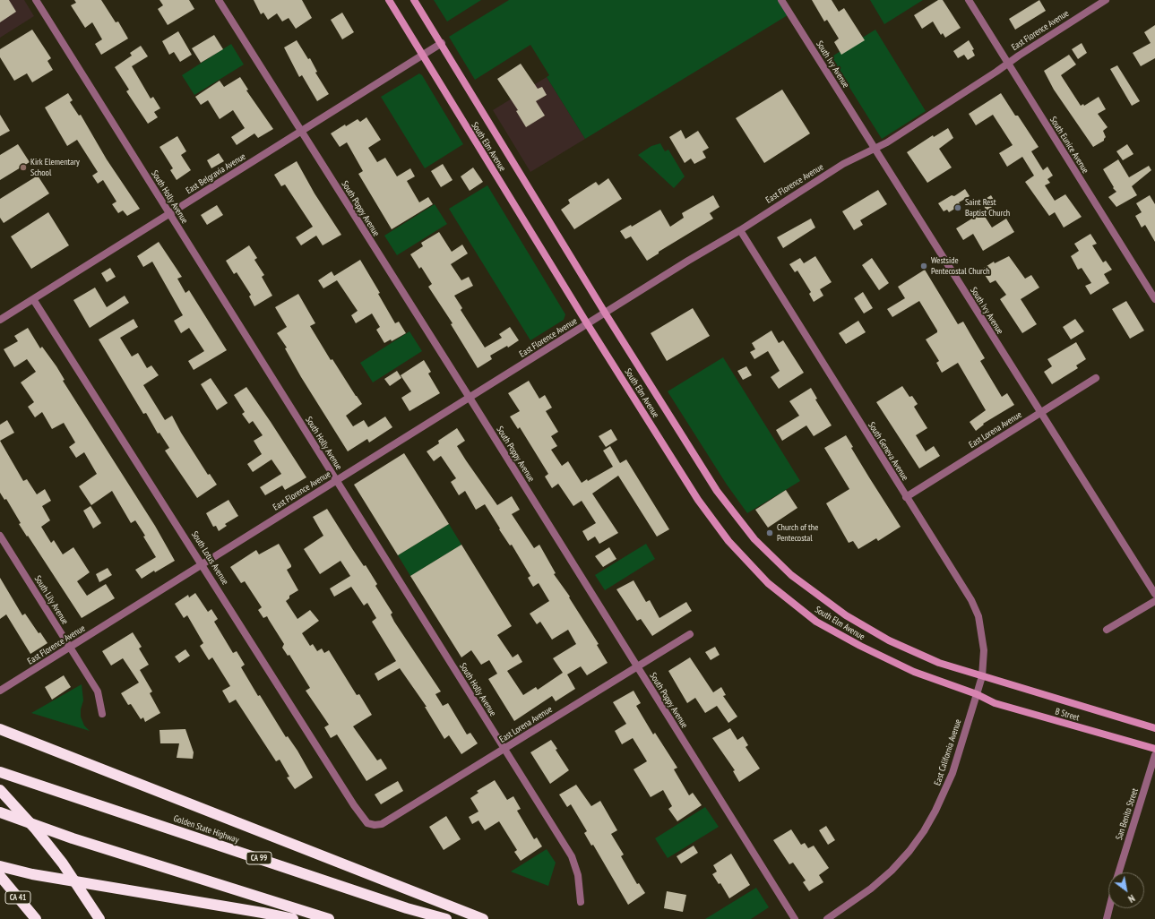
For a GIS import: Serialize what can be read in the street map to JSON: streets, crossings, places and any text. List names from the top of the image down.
{
  "streets": {
    "highway": ["Golden State Highway", "CA 99", "CA 41"],
    "main road": ["South Elm Avenue", "B Street"],
    "street": [
      "East Florence Avenue",
      "South Ivy Avenue",
      "South Eunice Avenue",
      "East Belgravia Avenue",
      "South Holly Avenue",
      "South Poppy Avenue",
      "East Lorena Avenue",
      "South Geneva Avenue",
      "South Lotus Avenue",
      "South Lily Avenue",
      "East California Avenue",
      "San Benito Street"
    ]
  },
  "crossings": [
    ["East Florence Avenue", "South Ivy Avenue"],
    ["East Florence Avenue", "South Eunice Avenue"],
    ["East Florence Avenue", "South Elm Avenue"],
    ["East Florence Avenue", "South Holly Avenue"],
    ["East Florence Avenue", "South Poppy Avenue"],
    ["East Florence Avenue", "South Geneva Avenue"],
    ["East Florence Avenue", "South Lotus Avenue"],
    ["East Florence Avenue", "South Lily Avenue"],
    ["South Ivy Avenue", "East Lorena Avenue"],
    ["South Elm Avenue", "East Belgravia Avenue"],
    ["South Elm Avenue", "South Geneva Avenue"],
    ["South Elm Avenue", "B Street"],
    ["South Elm Avenue", "East California Avenue"],
    ["East Belgravia Avenue", "South Holly Avenue"],
    ["East Belgravia Avenue", "South Poppy Avenue"],
    ["East Belgravia Avenue", "South Lotus Avenue"],
    ["South Holly Avenue", "East Lorena Avenue"],
    ["South Poppy Avenue", "East Lorena Avenue"],
    ["East Lorena Avenue", "South Geneva Avenue"],
    ["East Lorena Avenue", "South Lotus Avenue"],
    ["South Geneva Avenue", "B Street"],
    ["South Geneva Avenue", "East California Avenue"],
    ["B Street", "East California Avenue"]
  ],
  "places": [
    "Kirk Elementary School",
    "Saint Rest Baptist Church",
    "Westside Pentecostal Church",
    "Church of the Pentecostal"
  ],
  "north": "bottom right"
}
